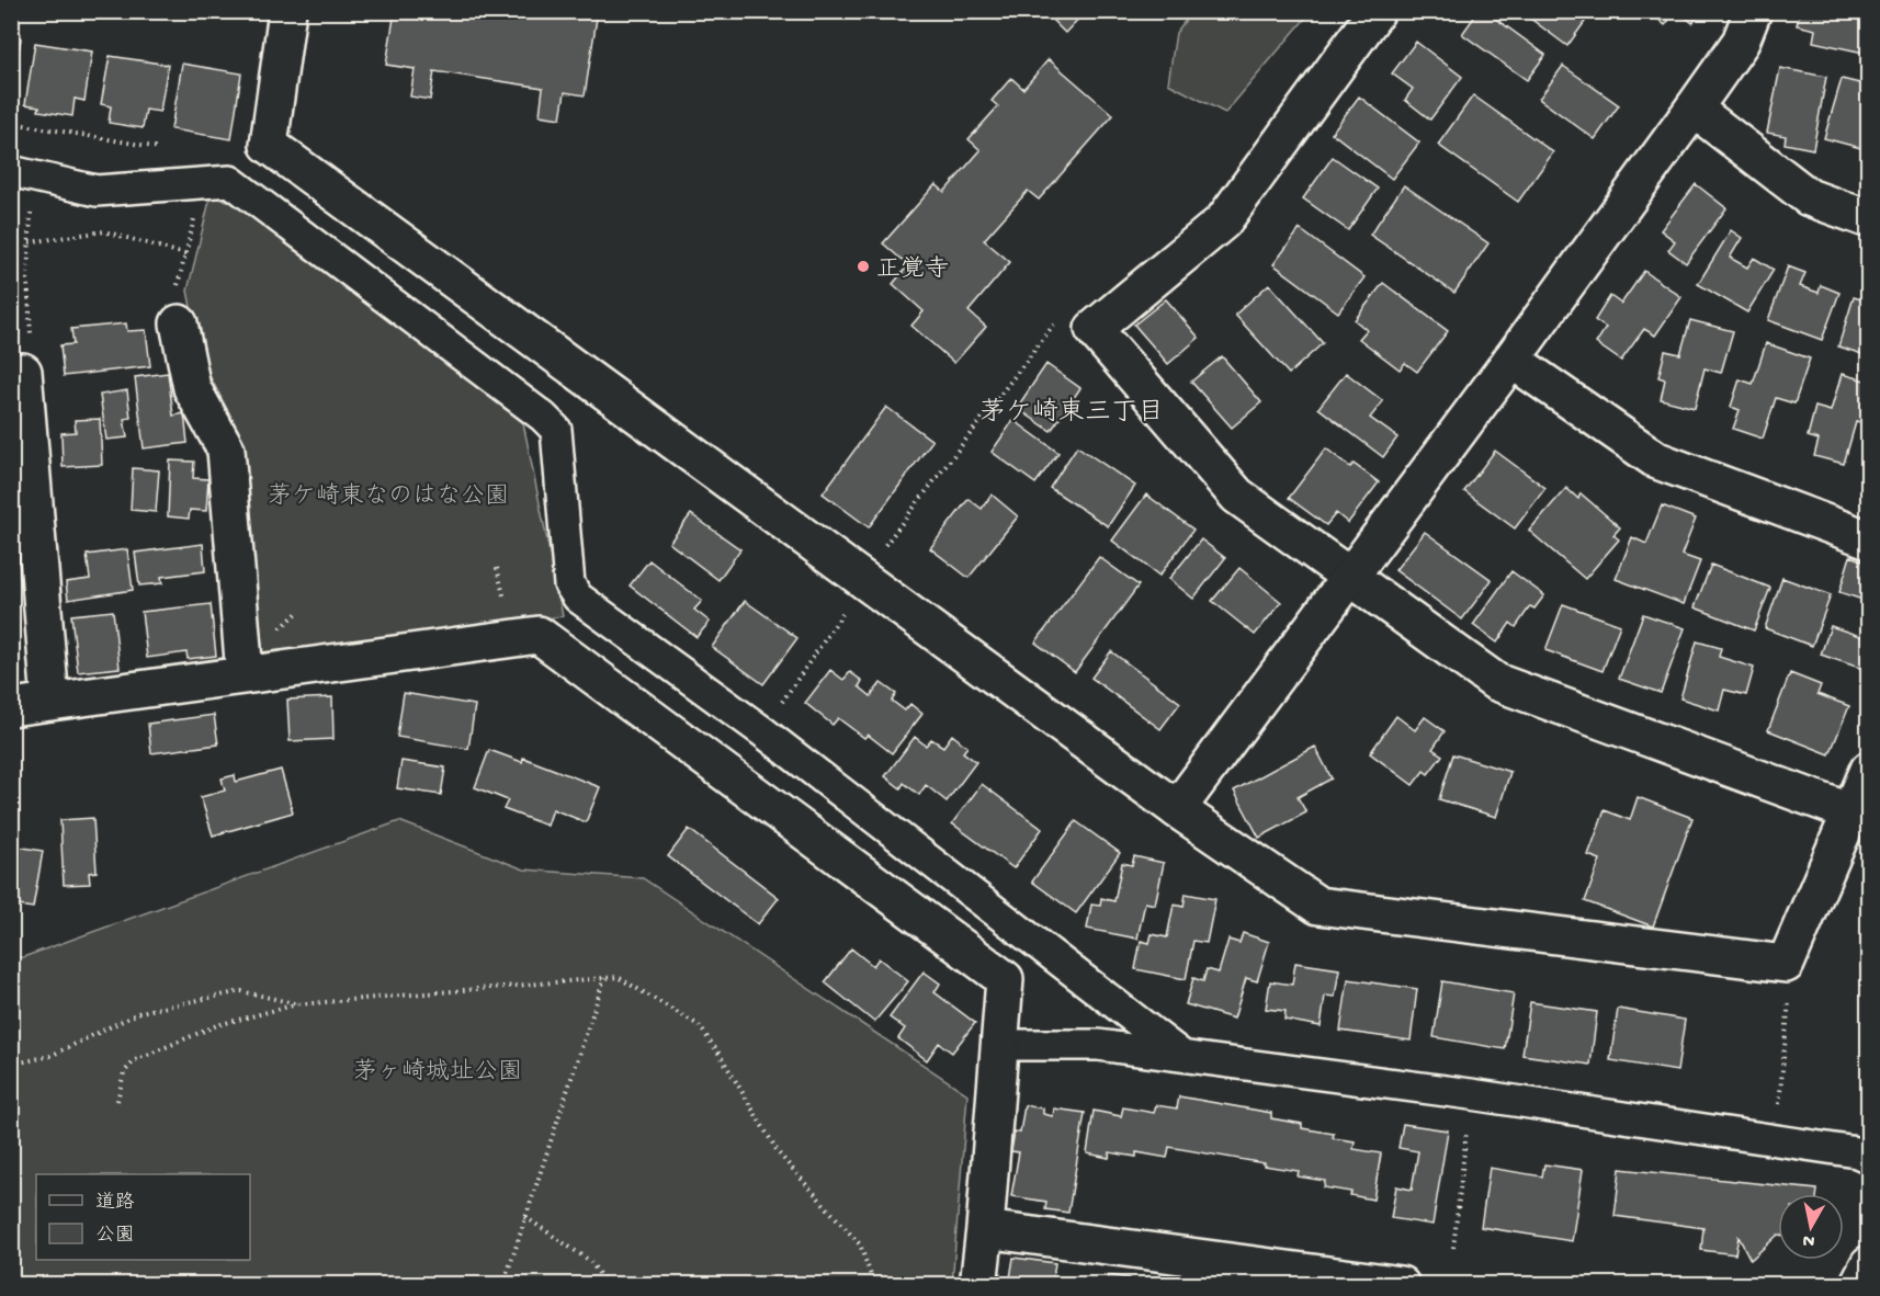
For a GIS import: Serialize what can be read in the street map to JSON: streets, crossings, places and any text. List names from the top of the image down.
{
  "districts": ["茅ケ崎東三丁目"],
  "parks": ["茅ケ崎東なのはな公園", "茅ヶ崎城址公園"],
  "places": ["正覚寺"],
  "legend": ["道路", "公園"],
  "north": "bottom"
}
